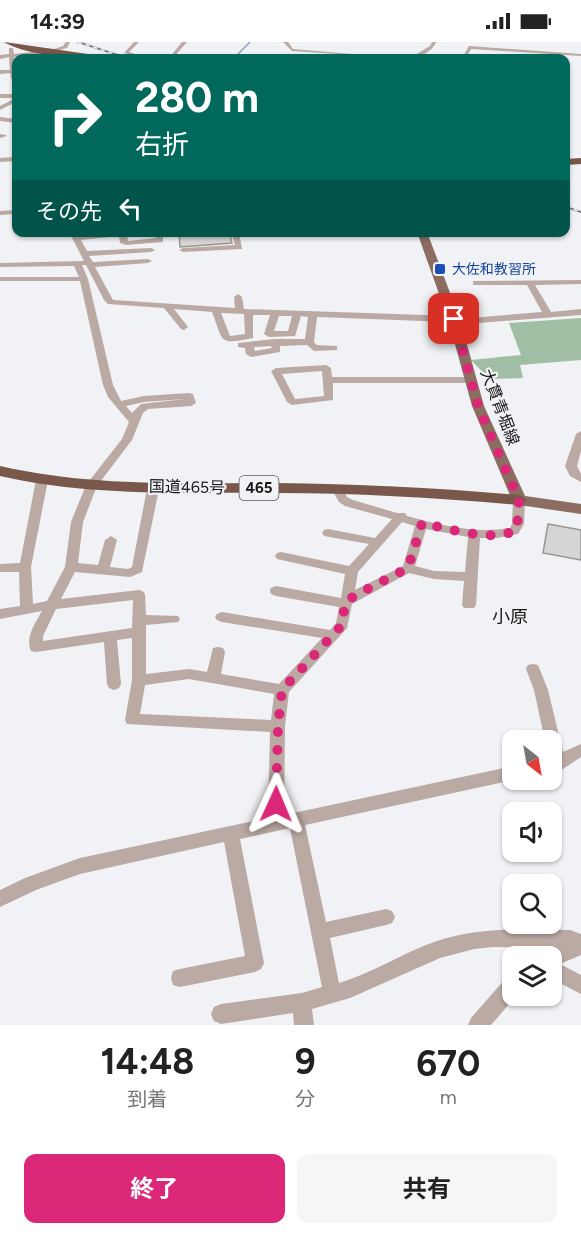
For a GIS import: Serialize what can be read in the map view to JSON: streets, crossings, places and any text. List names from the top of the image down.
{
  "streets": {
    "highway": ["国道465号", "465"],
    "main road": ["大貫青堀線"]
  },
  "crossings": [
    ["大貫青堀線", "国道465号"]
  ],
  "districts": ["小原"],
  "places": {
    "transit": ["大佐和教習所"]
  },
  "north": "bottom right",
  "page": {
    "status": "14:39",
    "turn": ["280 m", "右折"],
    "then": "その先",
    "eta": [
      "14:48",
      "到着",
      "9",
      "分",
      "670",
      "m"
    ],
    "buttons": ["終了", "共有"]
  }
}
